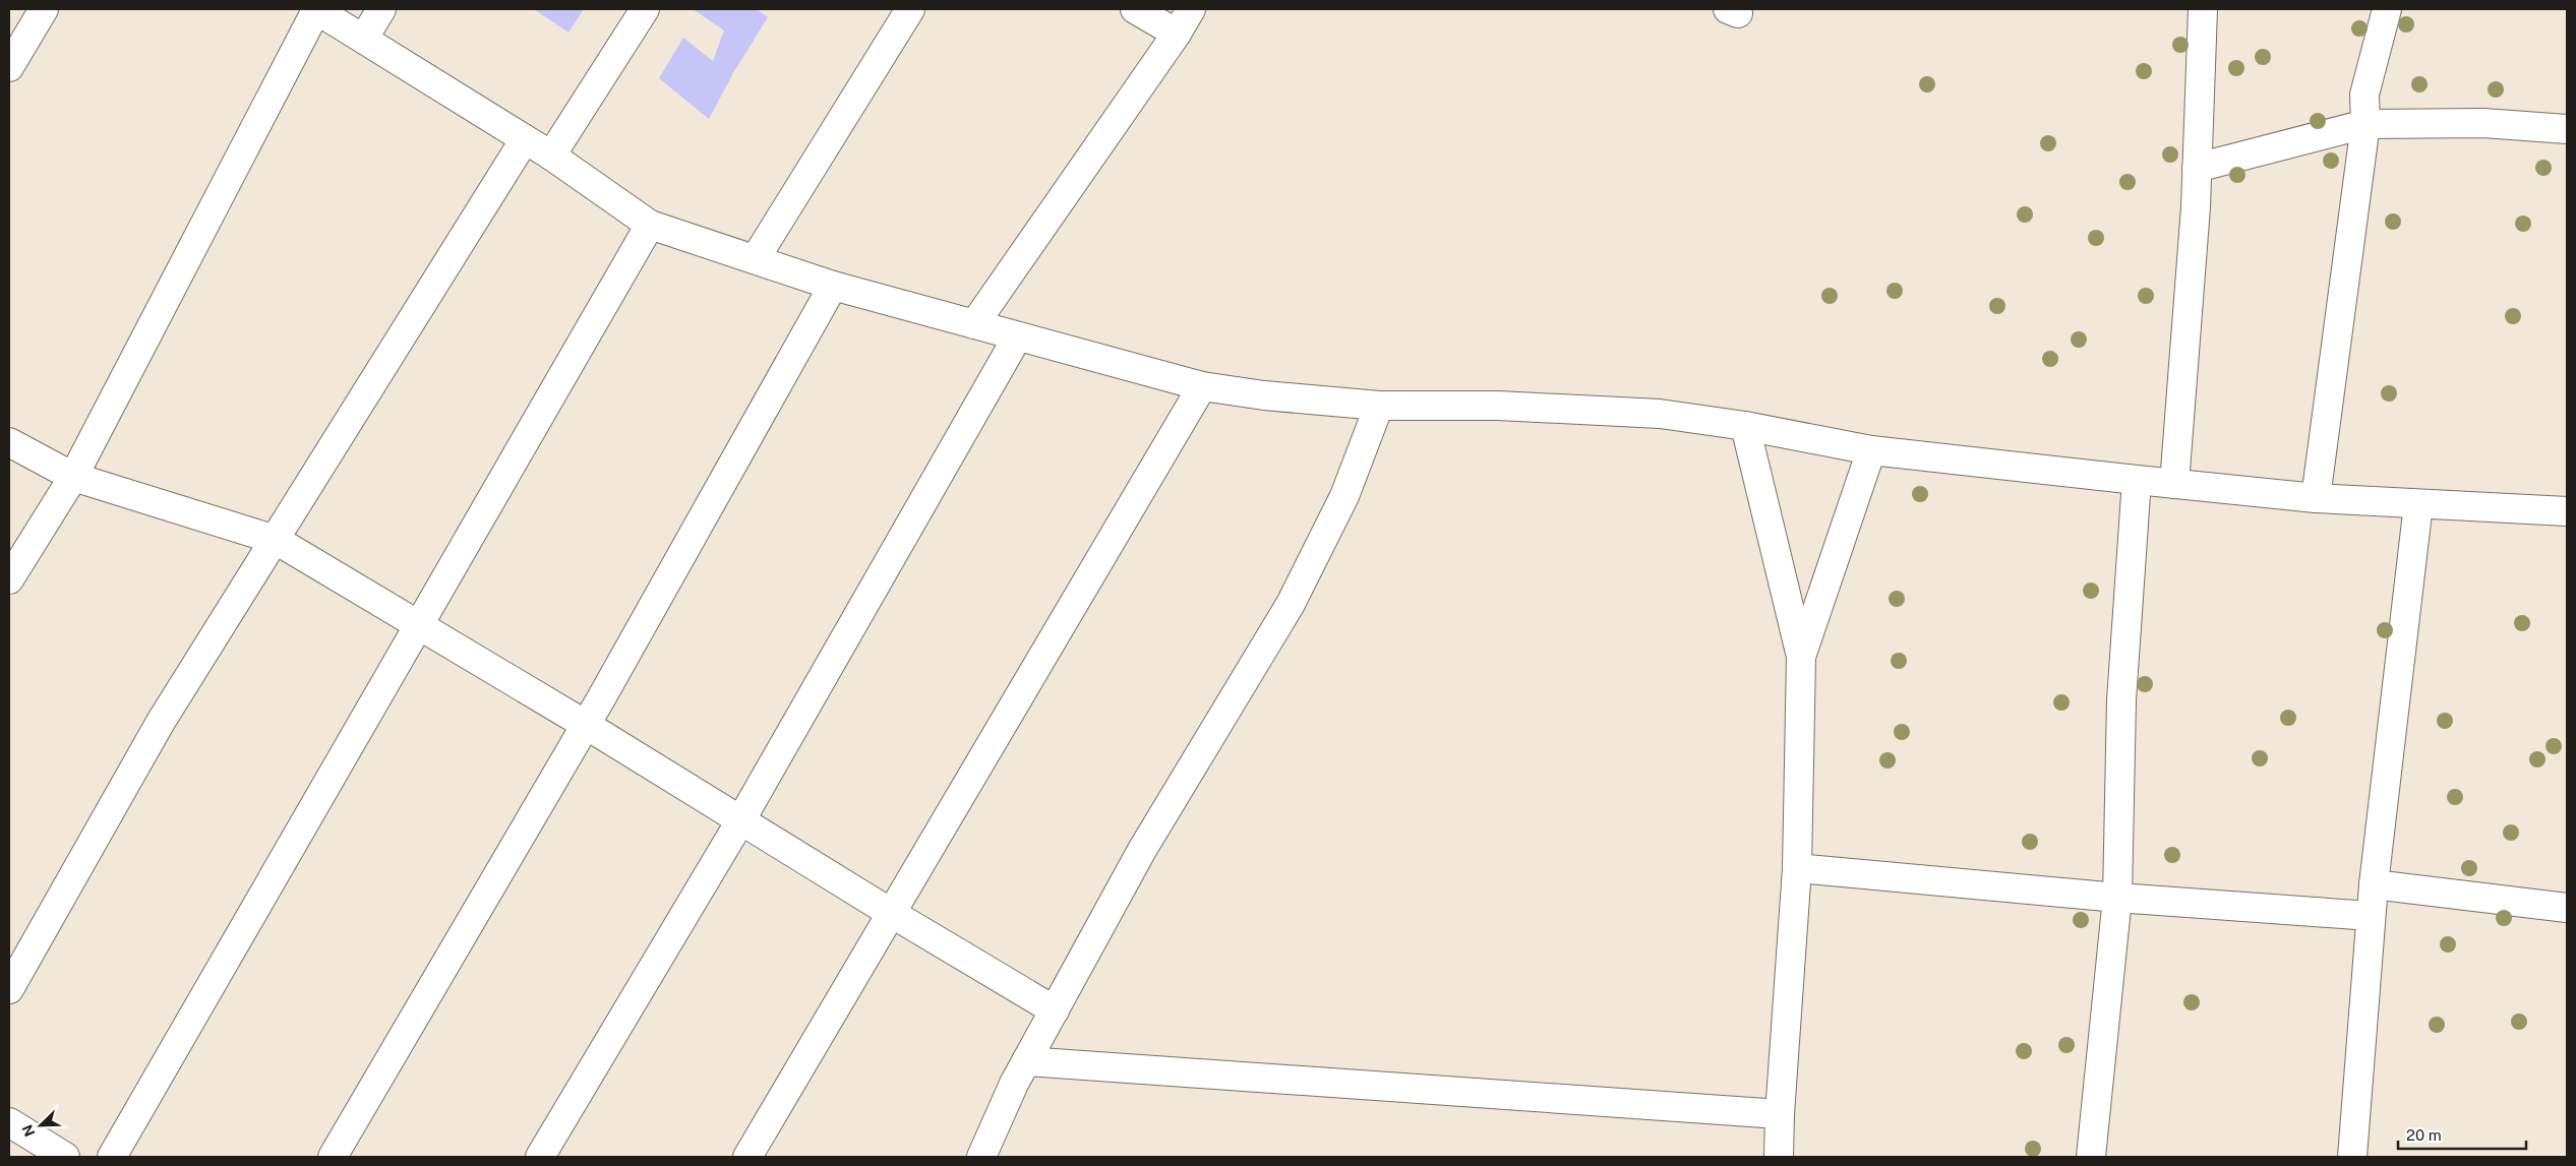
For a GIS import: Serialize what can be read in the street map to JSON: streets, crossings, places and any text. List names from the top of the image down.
{
  "scale_bar": "20 m",
  "north": "bottom left"
}
